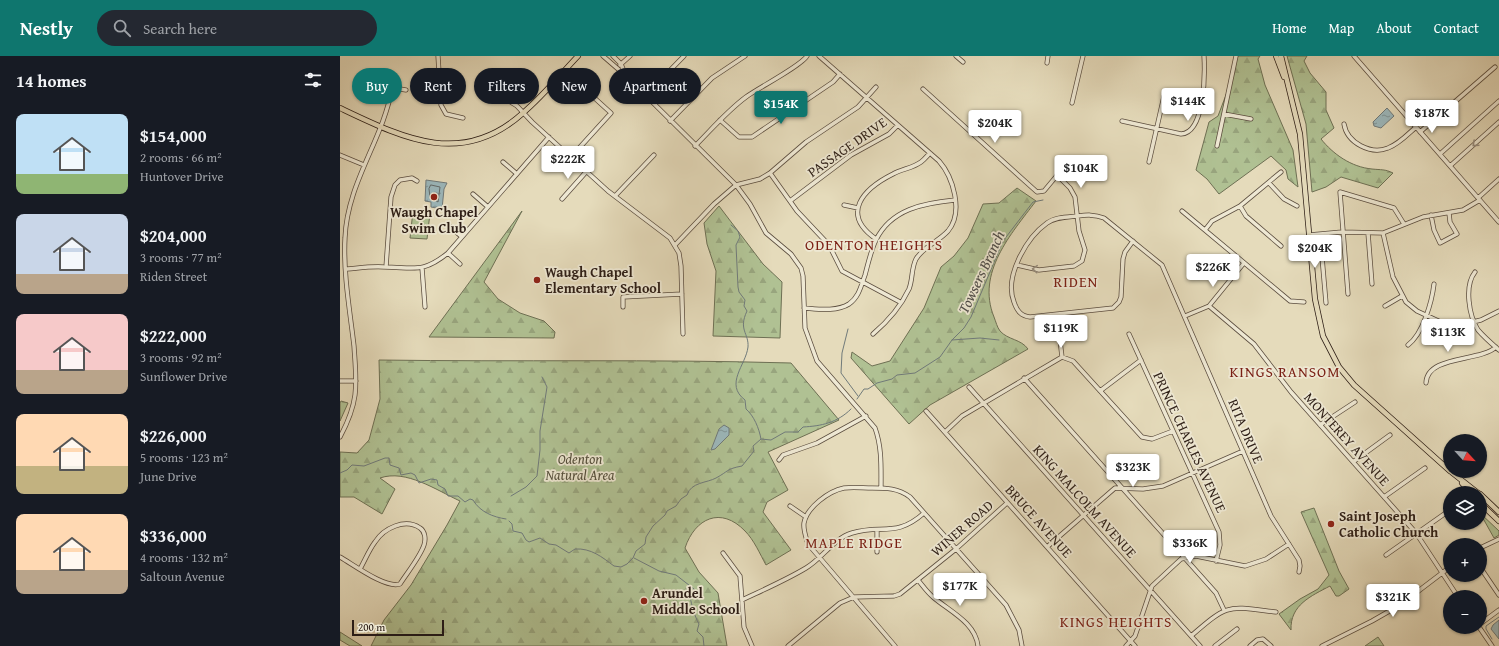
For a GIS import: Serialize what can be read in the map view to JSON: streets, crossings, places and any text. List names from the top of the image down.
{
  "streets": {
    "street": [
      "PASSAGE DRIVE",
      "RITA DRIVE",
      "MONTEREY AVENUE",
      "PRINCE CHARLES AVENUE",
      "KING MALCOLM AVENUE",
      "BRUCE AVENUE",
      "WINER ROAD"
    ]
  },
  "crossings": [
    ["BRUCE AVENUE", "WINER ROAD"]
  ],
  "districts": [
    "ODENTON HEIGHTS",
    "RIDEN",
    "KINGS RANSOM",
    "MAPLE RIDGE",
    "KINGS HEIGHTS"
  ],
  "water": ["Towsers Branch"],
  "parks": ["Odenton Natural Area"],
  "places": [
    "Waugh Chapel Swim Club",
    "Waugh Chapel Elementary School",
    "Saint Joseph Catholic Church",
    "Arundel Middle School"
  ],
  "scale_bar": "200 m",
  "north": "bottom right",
  "page": {
    "header": "Nestly",
    "search": "Search here",
    "nav": [
      "Home",
      "Map",
      "About",
      "Contact"
    ],
    "heading": "14 homes",
    "chip": [
      "Buy",
      "Rent",
      "Filters",
      "New",
      "Apartment"
    ],
    "price": [
      "$144K",
      "$154K",
      "$187K",
      "$204K",
      "$222K",
      "$104K",
      "$204K",
      "$226K",
      "$119K",
      "$113K",
      "$323K",
      "$336K",
      "$177K",
      "$321K"
    ],
    "list": [
      {
        "name": "$154,000",
        "note": "2 rooms · 66 m² · Huntover Drive"
      },
      {
        "name": "$204,000",
        "note": "3 rooms · 77 m² · Riden Street"
      },
      {
        "name": "$222,000",
        "note": "3 rooms · 92 m² · Sunflower Drive"
      },
      {
        "name": "$226,000",
        "note": "5 rooms · 123 m² · June Drive"
      },
      {
        "name": "$336,000",
        "note": "4 rooms · 132 m² · Saltoun Avenue"
      }
    ],
    "map_buttons": ["+", "−"],
    "scale": "200 m"
  }
}
